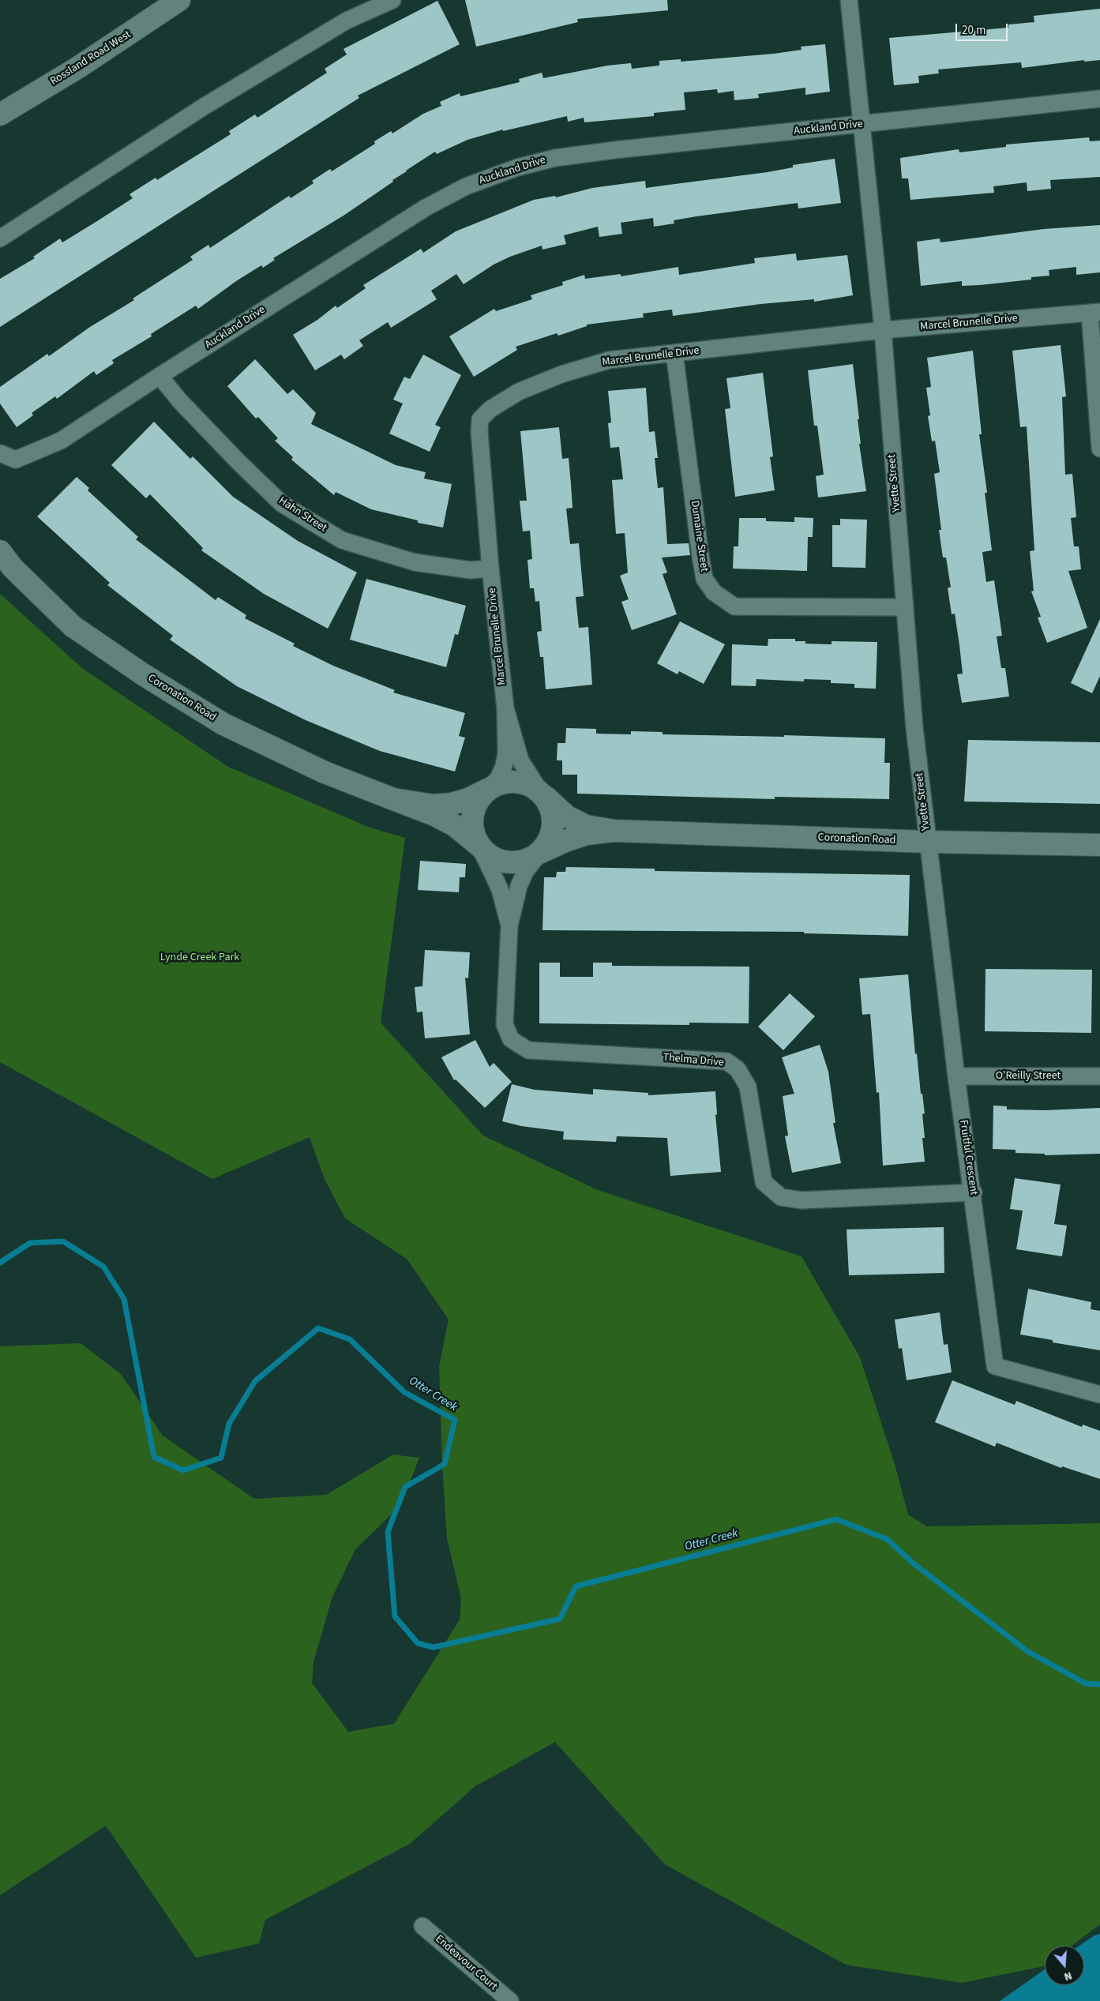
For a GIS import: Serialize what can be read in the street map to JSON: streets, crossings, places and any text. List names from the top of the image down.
{
  "streets": {
    "street": [
      "Rossland Road West",
      "Auckland Drive",
      "Marcel Brunelle Drive",
      "Yvette Street",
      "Hahn Street",
      "Dumaine Street",
      "Coronation Road",
      "Thelma Drive",
      "O'Reilly Street",
      "Fruitful Crescent",
      "Endeavour Court"
    ]
  },
  "crossings": [
    ["Auckland Drive", "Yvette Street"],
    ["Auckland Drive", "Hahn Street"],
    ["Marcel Brunelle Drive", "Yvette Street"],
    ["Marcel Brunelle Drive", "Hahn Street"],
    ["Marcel Brunelle Drive", "Dumaine Street"],
    ["Marcel Brunelle Drive", "Coronation Road"],
    ["Yvette Street", "Dumaine Street"],
    ["Yvette Street", "Coronation Road"],
    ["Yvette Street", "Fruitful Crescent"],
    ["Coronation Road", "Fruitful Crescent"],
    ["Thelma Drive", "Fruitful Crescent"],
    ["O'Reilly Street", "Fruitful Crescent"]
  ],
  "water": ["Otter Creek"],
  "parks": ["Lynde Creek Park"],
  "scale_bar": "20 m",
  "north": "bottom"
}
